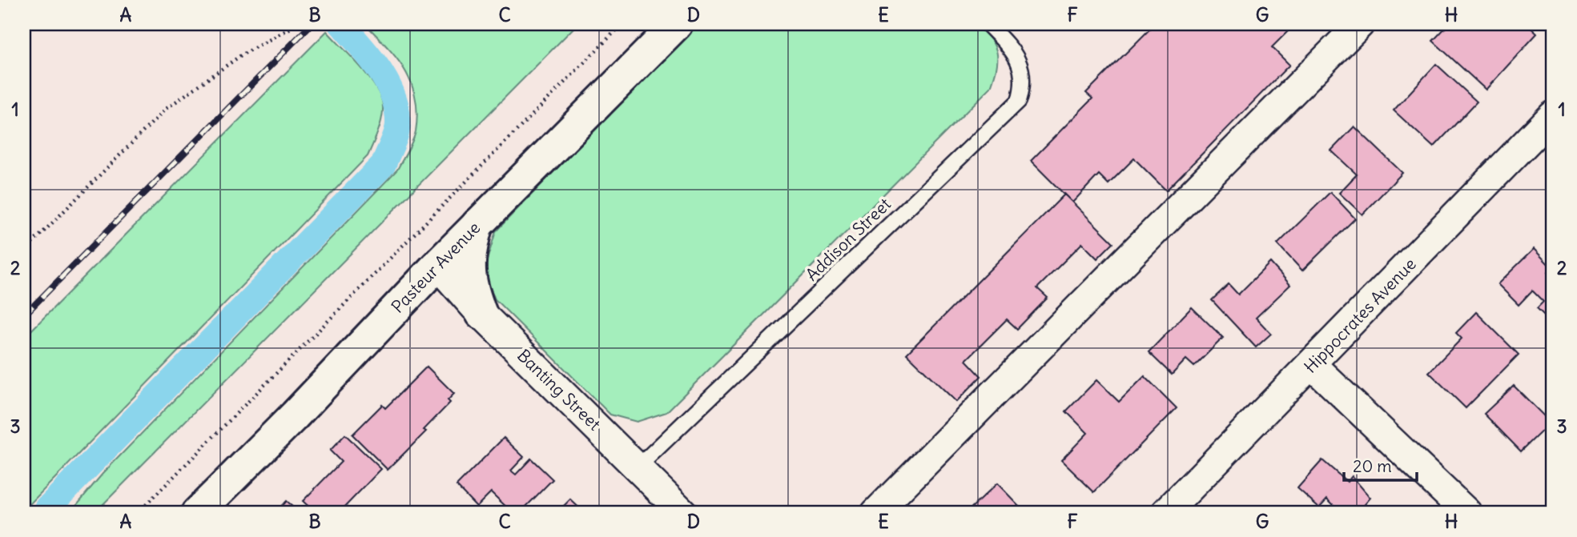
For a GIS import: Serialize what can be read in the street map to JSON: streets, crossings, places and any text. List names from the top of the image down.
{
  "streets": {
    "street": ["Pasteur Avenue", "Hippocrates Avenue", "Banting Street"],
    "lane": ["Addison Street"]
  },
  "crossings": [
    ["Addison Street", "Banting Street"],
    ["Pasteur Avenue", "Banting Street"]
  ],
  "scale_bar": "20 m",
  "grid": {
    "columns": [
      "A",
      "B",
      "C",
      "D",
      "E",
      "F",
      "G",
      "H"
    ],
    "rows": ["1", "2", "3"]
  }
}
